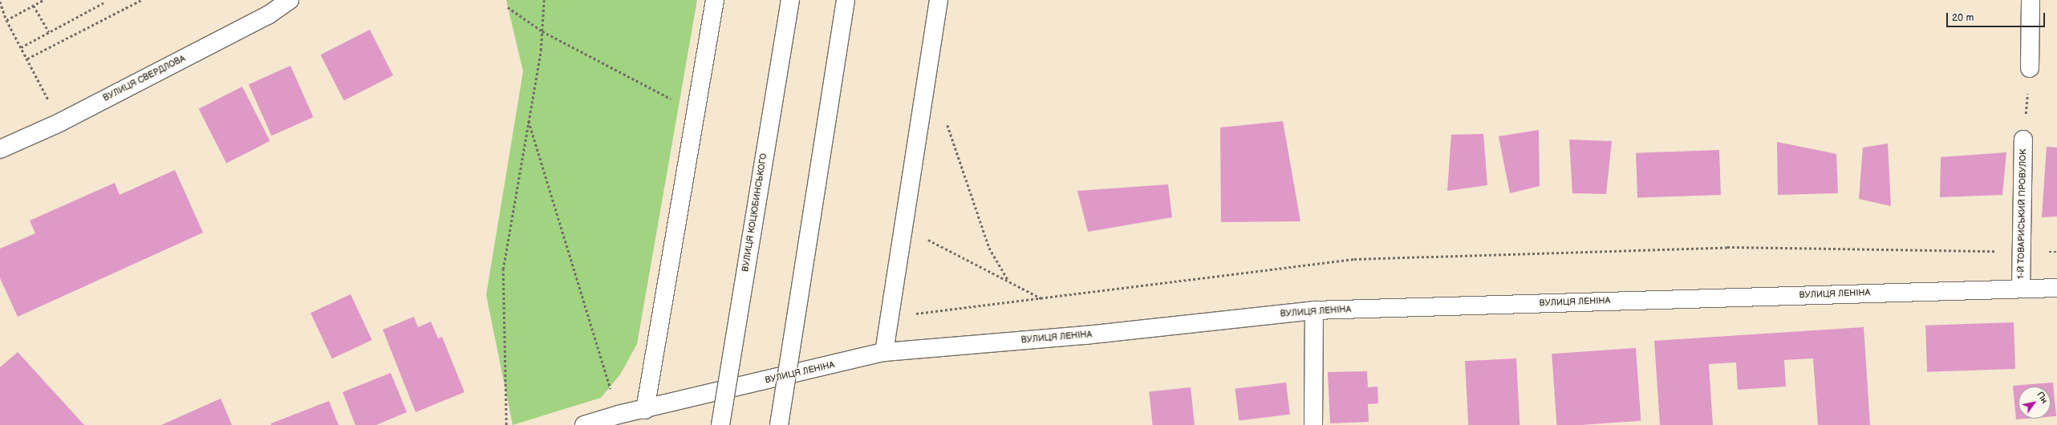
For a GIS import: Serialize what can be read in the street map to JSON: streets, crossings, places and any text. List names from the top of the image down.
{
  "streets": {
    "street": [
      "ВУЛИЦЯ СВЕРДЛОВА",
      "ВУЛИЦЯ КОЦЮБИНСЬКОГО",
      "1-Й ТОВАРИСЬКИЙ ПРОВУЛОК",
      "ВУЛИЦЯ ЛЕНІНА"
    ]
  },
  "crossings": [
    ["1-Й ТОВАРИСЬКИЙ ПРОВУЛОК", "ВУЛИЦЯ ЛЕНІНА"]
  ],
  "scale_bar": "20 m",
  "north": "top right"
}
